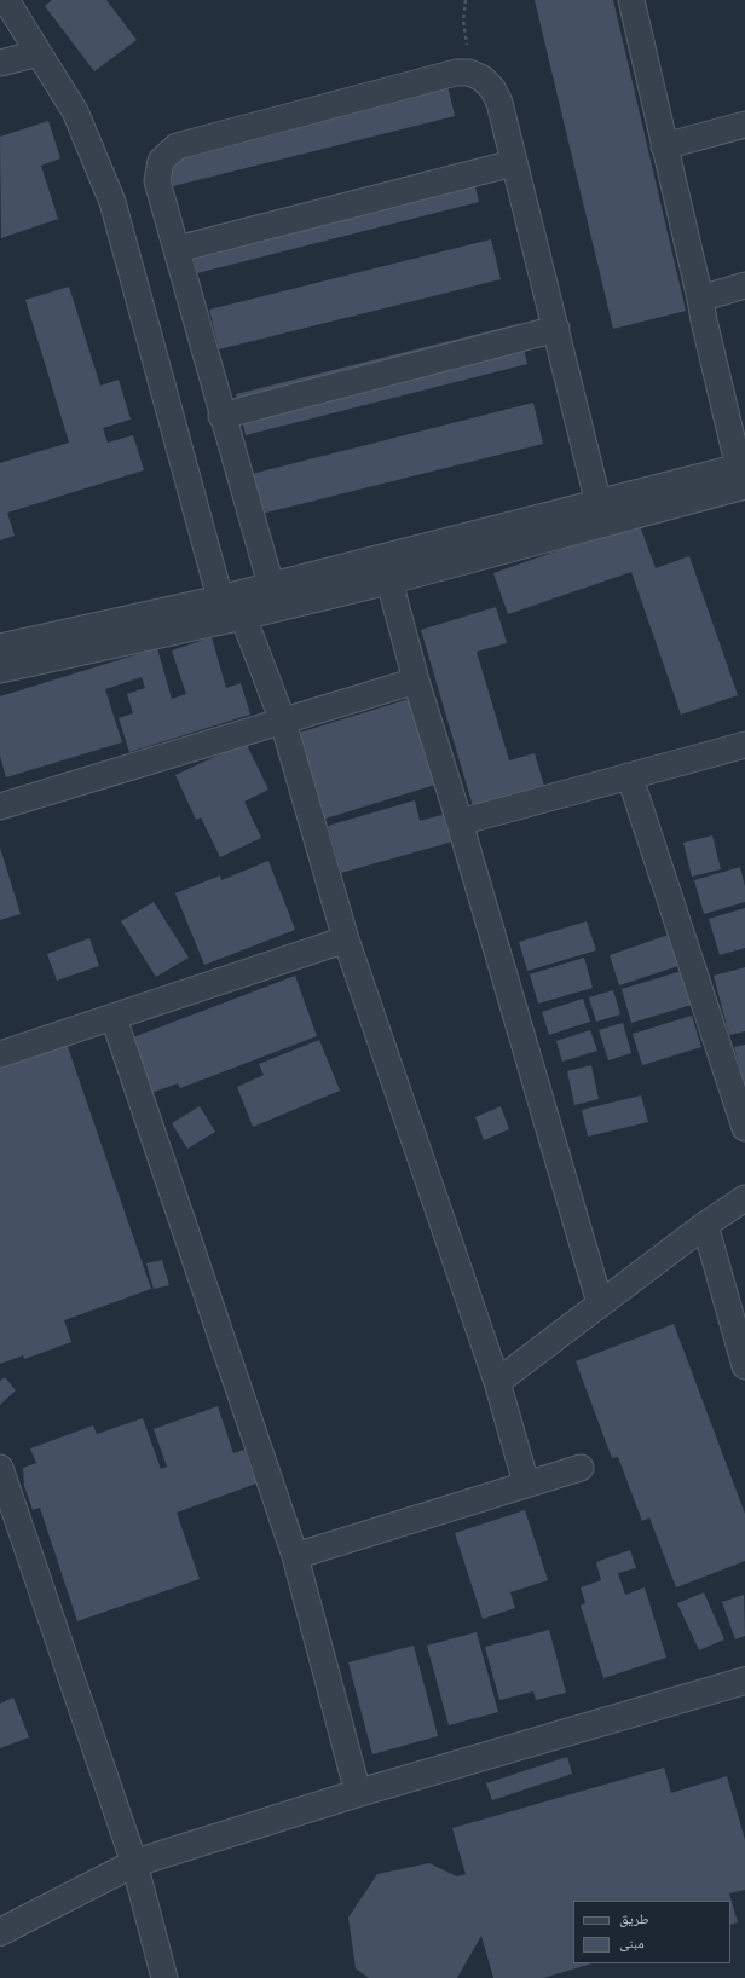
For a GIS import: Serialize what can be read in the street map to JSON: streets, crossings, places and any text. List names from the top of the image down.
{
  "legend": ["طريق", "مبنى"]
}
